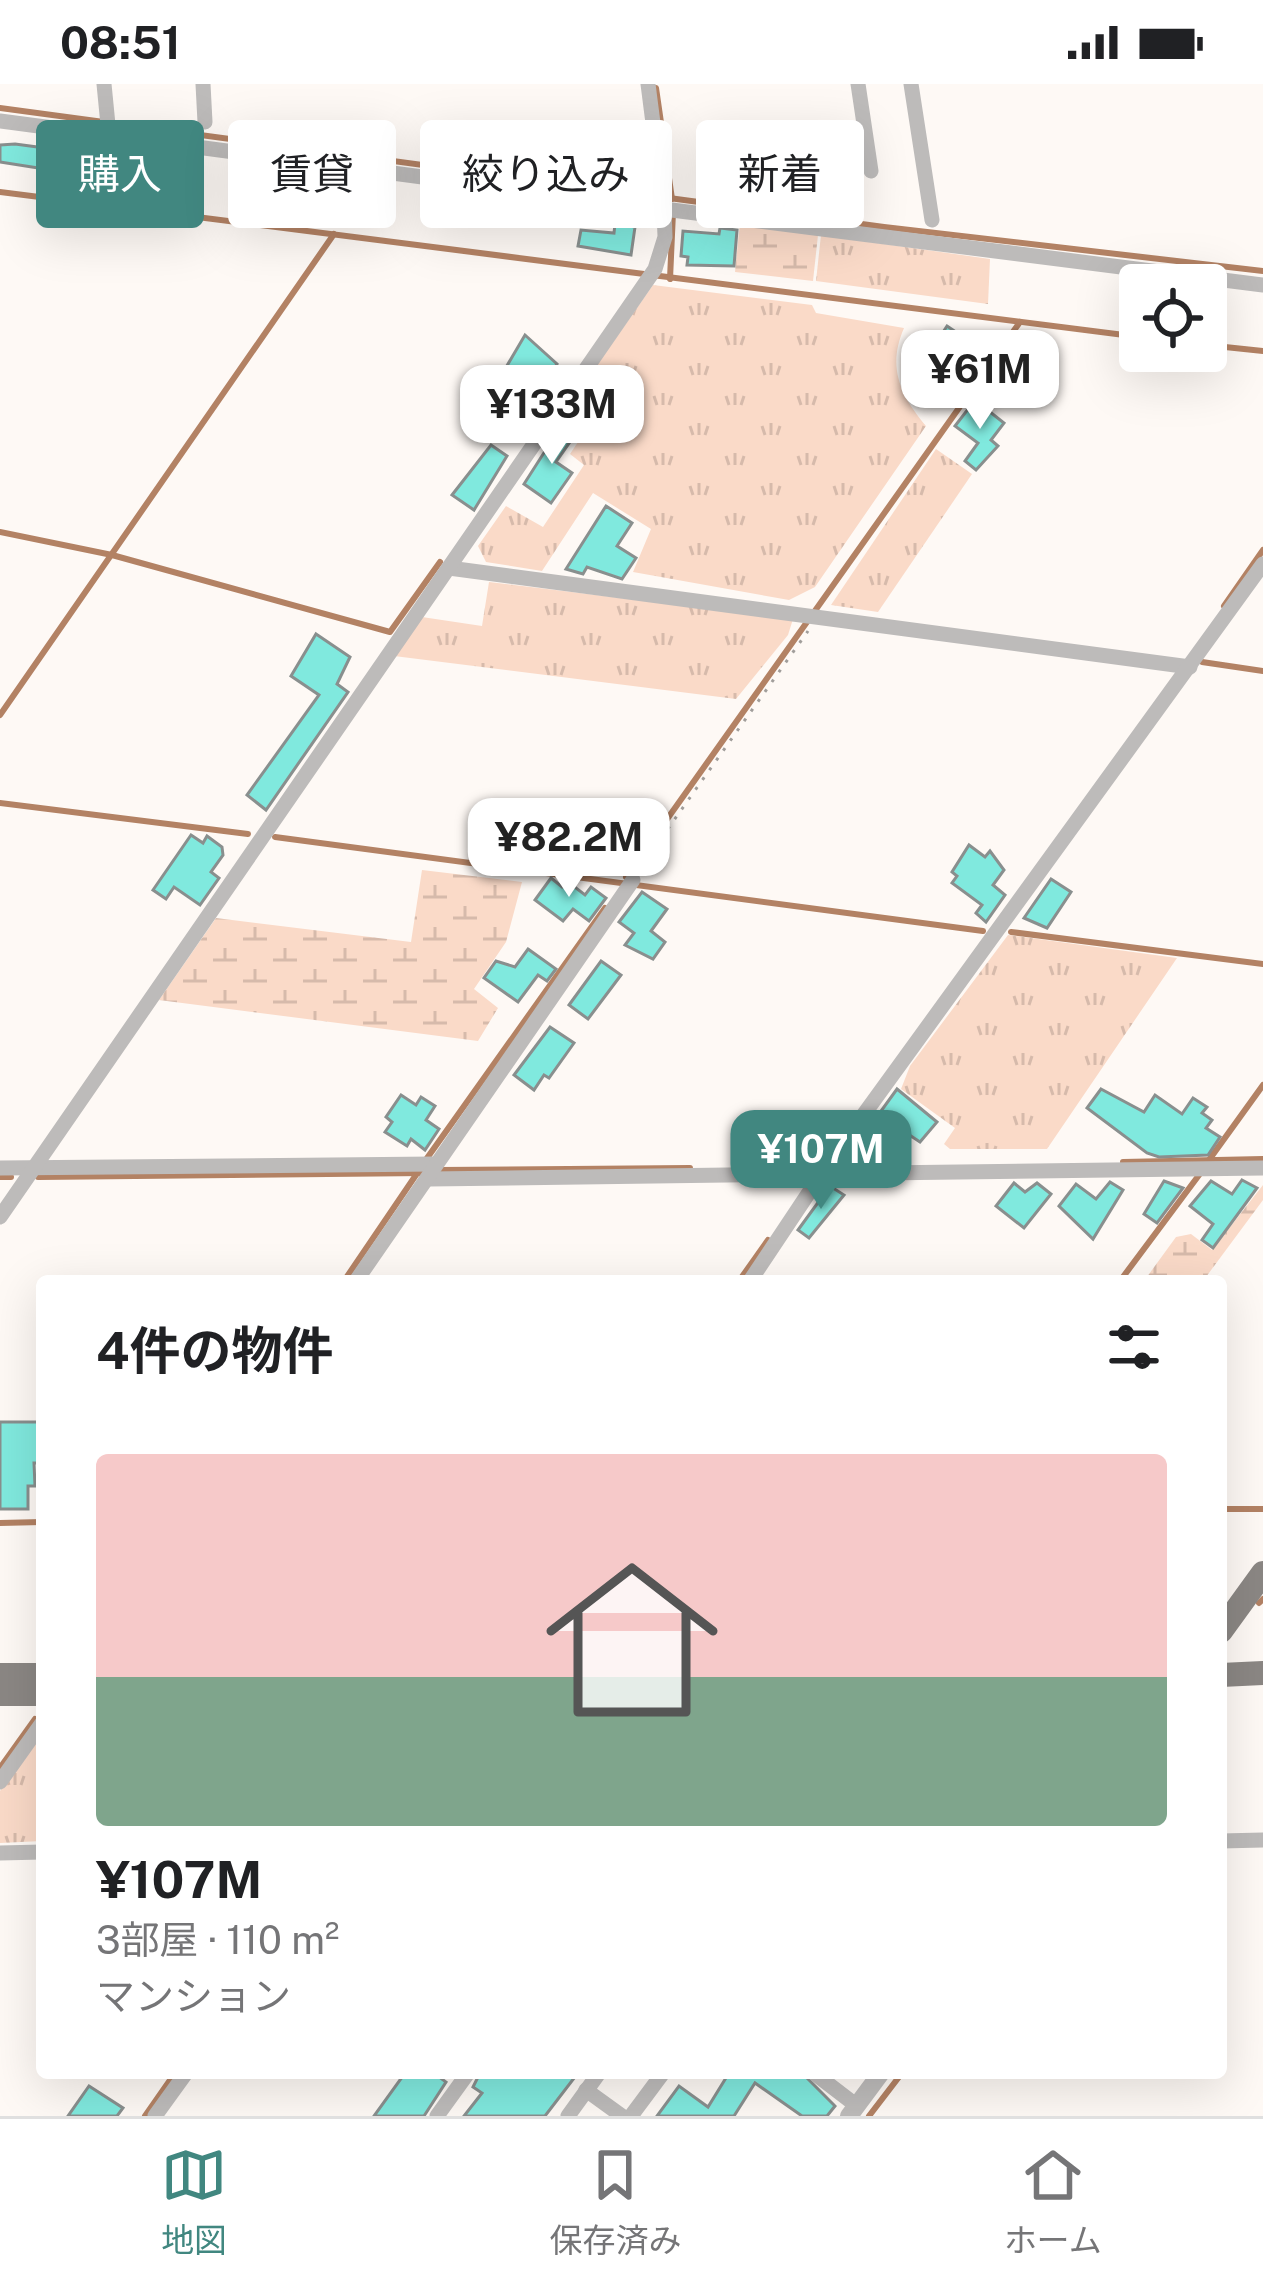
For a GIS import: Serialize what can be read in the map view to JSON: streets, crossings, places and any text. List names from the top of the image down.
{
  "page": {
    "status": "08:51",
    "chip": [
      "購入",
      "賃貸",
      "絞り込み",
      "新着"
    ],
    "price": [
      "¥61M",
      "¥133M",
      "¥82.2M",
      "¥107M"
    ],
    "heading": "4件の物件",
    "list": [
      {
        "name": "¥107M",
        "note": "3部屋 · 110 m² · マンション"
      }
    ],
    "tabs": ["地図", "保存済み", "ホーム"]
  }
}
